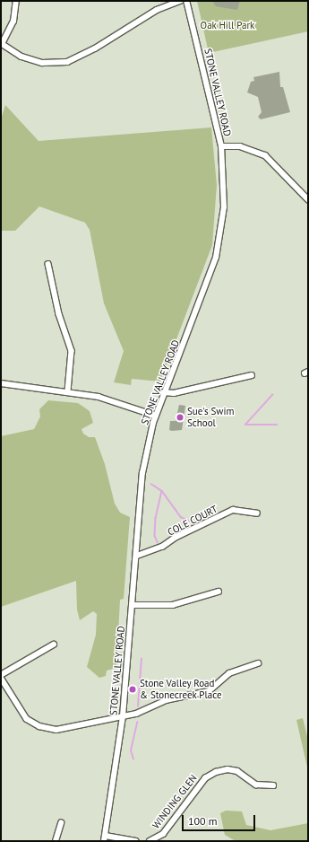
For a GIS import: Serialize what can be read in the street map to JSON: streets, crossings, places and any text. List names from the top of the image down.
{
  "streets": {
    "street": ["STONE VALLEY ROAD", "COLE COURT", "WINDING GLEN"]
  },
  "crossings": [
    ["STONE VALLEY ROAD", "COLE COURT"]
  ],
  "parks": ["Oak Hill Park"],
  "places": ["Sue's Swim School", "Stone Valley Road & Stonecreek Place"],
  "scale_bar": "100 m"
}
